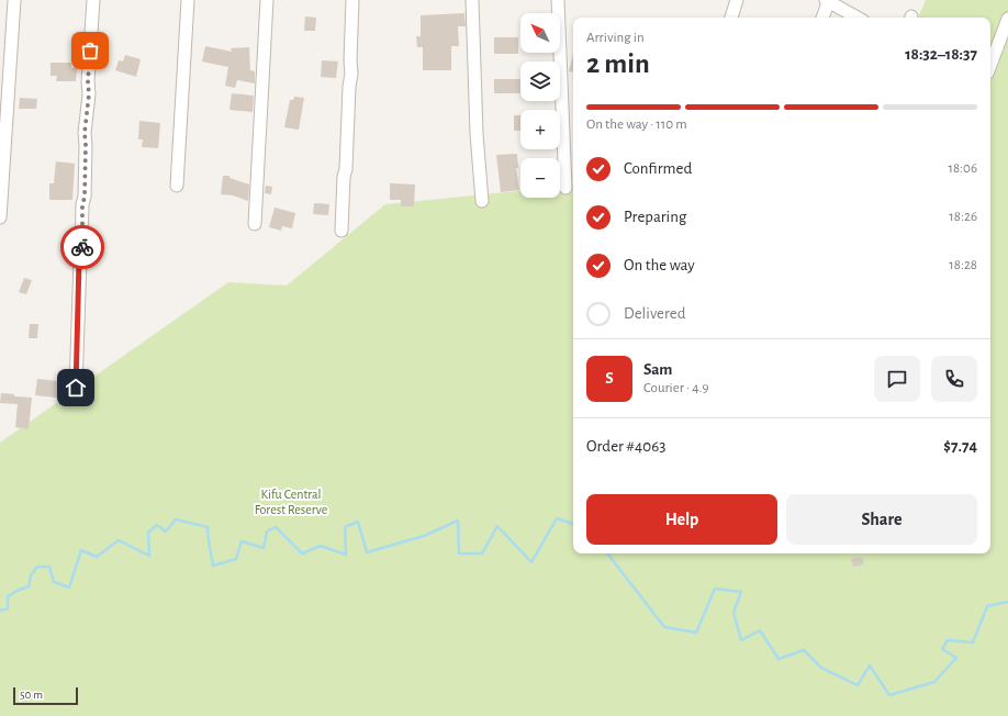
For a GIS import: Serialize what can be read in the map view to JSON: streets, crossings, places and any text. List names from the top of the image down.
{
  "parks": ["Kifu Central Forest Reserve"],
  "scale_bar": "50 m",
  "north": "top left",
  "page": {
    "map_buttons": ["+", "−"],
    "heading": ["2 min", "Arriving in", "18:32–18:37"],
    "panel": [
      "Sam",
      "Courier · 4.9",
      "Order #4063",
      "$7.74"
    ],
    "bar": "On the way · 110 m",
    "list": [
      ["Confirmed", "18:06"],
      ["Preparing", "18:26"],
      ["On the way", "18:28"],
      "Delivered"
    ],
    "round": "S",
    "buttons": ["Help", "Share"],
    "scale": "50 m"
  }
}
